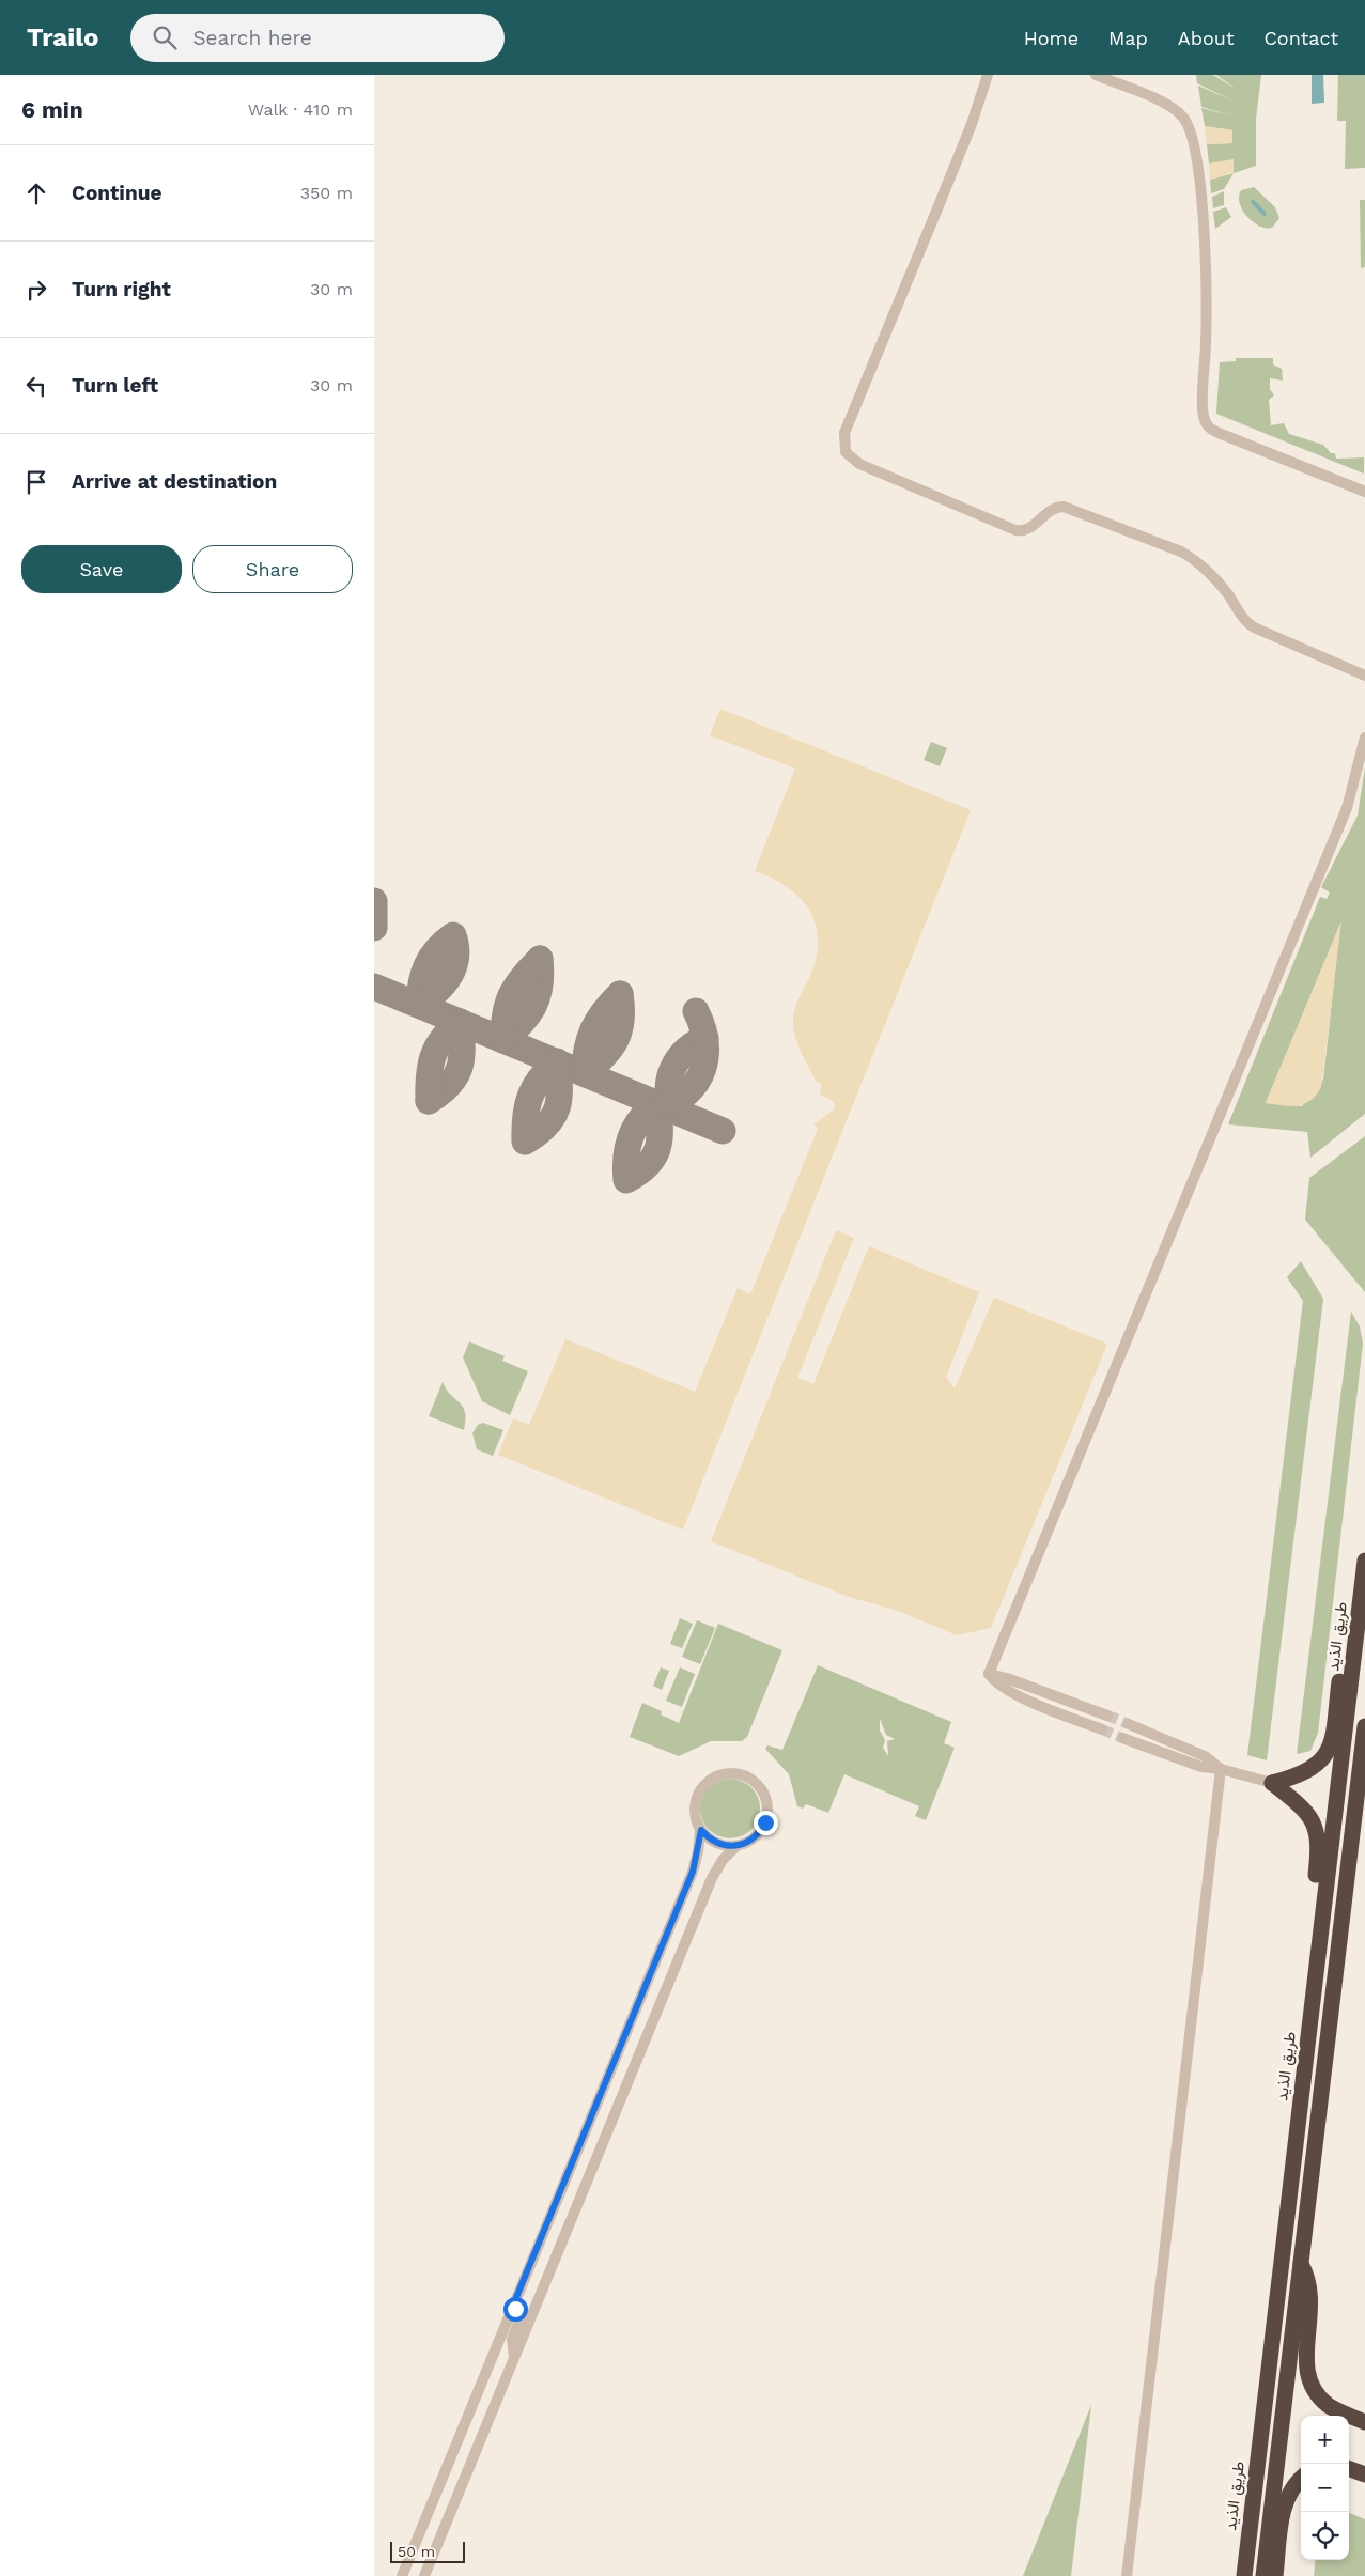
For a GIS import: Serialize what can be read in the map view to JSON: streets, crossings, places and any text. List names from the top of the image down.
{
  "streets": {
    "highway": ["طريق الذيد"]
  },
  "scale_bar": "50 m",
  "page": {
    "header": "Trailo",
    "search": "Search here",
    "nav": [
      "Home",
      "Map",
      "About",
      "Contact"
    ],
    "heading": ["6 min", "Walk · 410 m"],
    "list": [
      ["Continue", "350 m"],
      ["Turn right", "30 m"],
      ["Turn left", "30 m"],
      "Arrive at destination"
    ],
    "buttons": ["Save", "Share"],
    "map_buttons": ["+", "−"],
    "scale": "50 m"
  }
}
